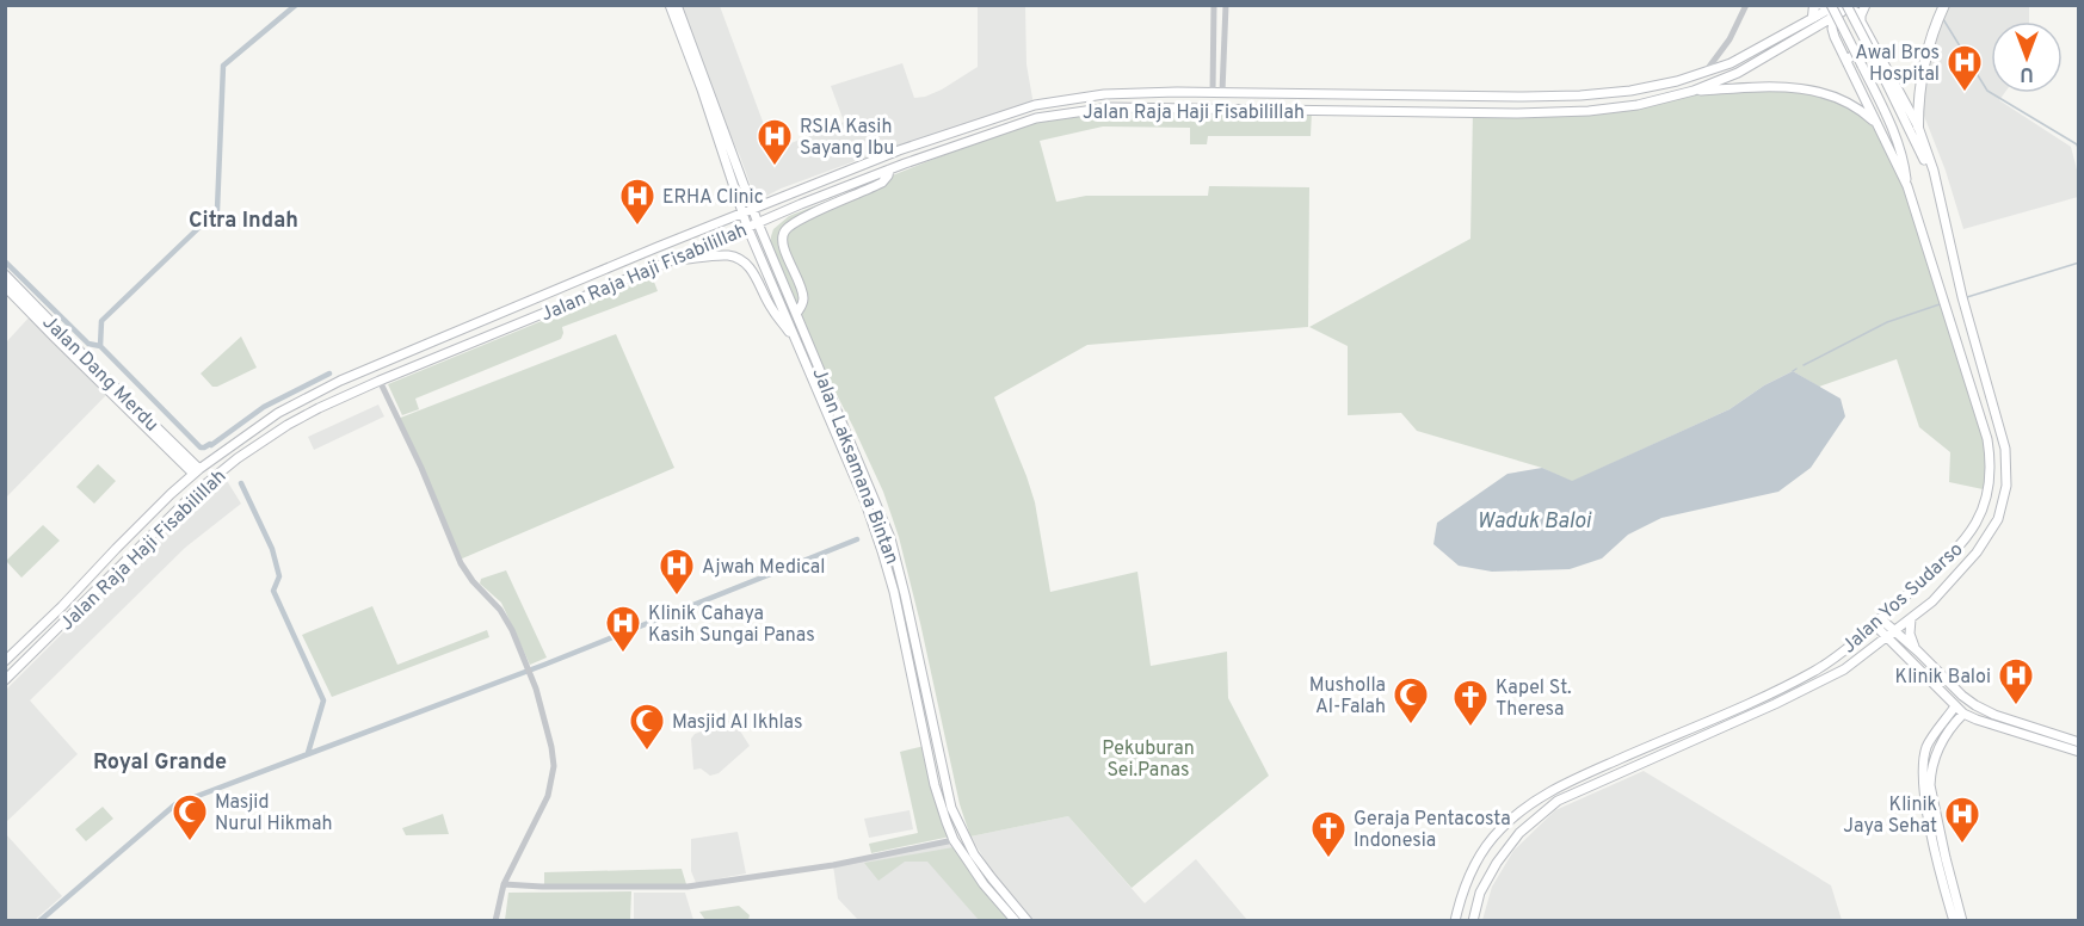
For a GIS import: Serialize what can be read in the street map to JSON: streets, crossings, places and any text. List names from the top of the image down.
{
  "streets": {
    "main road": [
      "Jalan Raja Haji Fisabilillah",
      "Jalan Dang Merdu",
      "Jalan Laksamana Bintan",
      "Jalan Yos Sudarso"
    ]
  },
  "crossings": [
    ["Jalan Raja Haji Fisabilillah", "Jalan Dang Merdu"],
    ["Jalan Raja Haji Fisabilillah", "Jalan Laksamana Bintan"],
    ["Jalan Raja Haji Fisabilillah", "Jalan Yos Sudarso"]
  ],
  "districts": ["Citra Indah", "Royal Grande"],
  "water": ["Waduk Baloi"],
  "parks": ["Pekuburan Sei.Panas"],
  "places": {
    "hospital": [
      "Awal Bros Hospital",
      "RSIA Kasih Sayang Ibu",
      "ERHA Clinic",
      "Ajwah Medical",
      "Klinik Cahaya Kasih Sungai Panas",
      "Klinik Baloi",
      "Klinik Jaya Sehat"
    ],
    "mosque": ["Musholla Al-Falah", "Masjid Al Ikhlas", "Masjid Nurul Hikmah"],
    "church": ["Kapel St. Theresa", "Geraja Pentacosta Indonesia"]
  },
  "north": "bottom"
}
